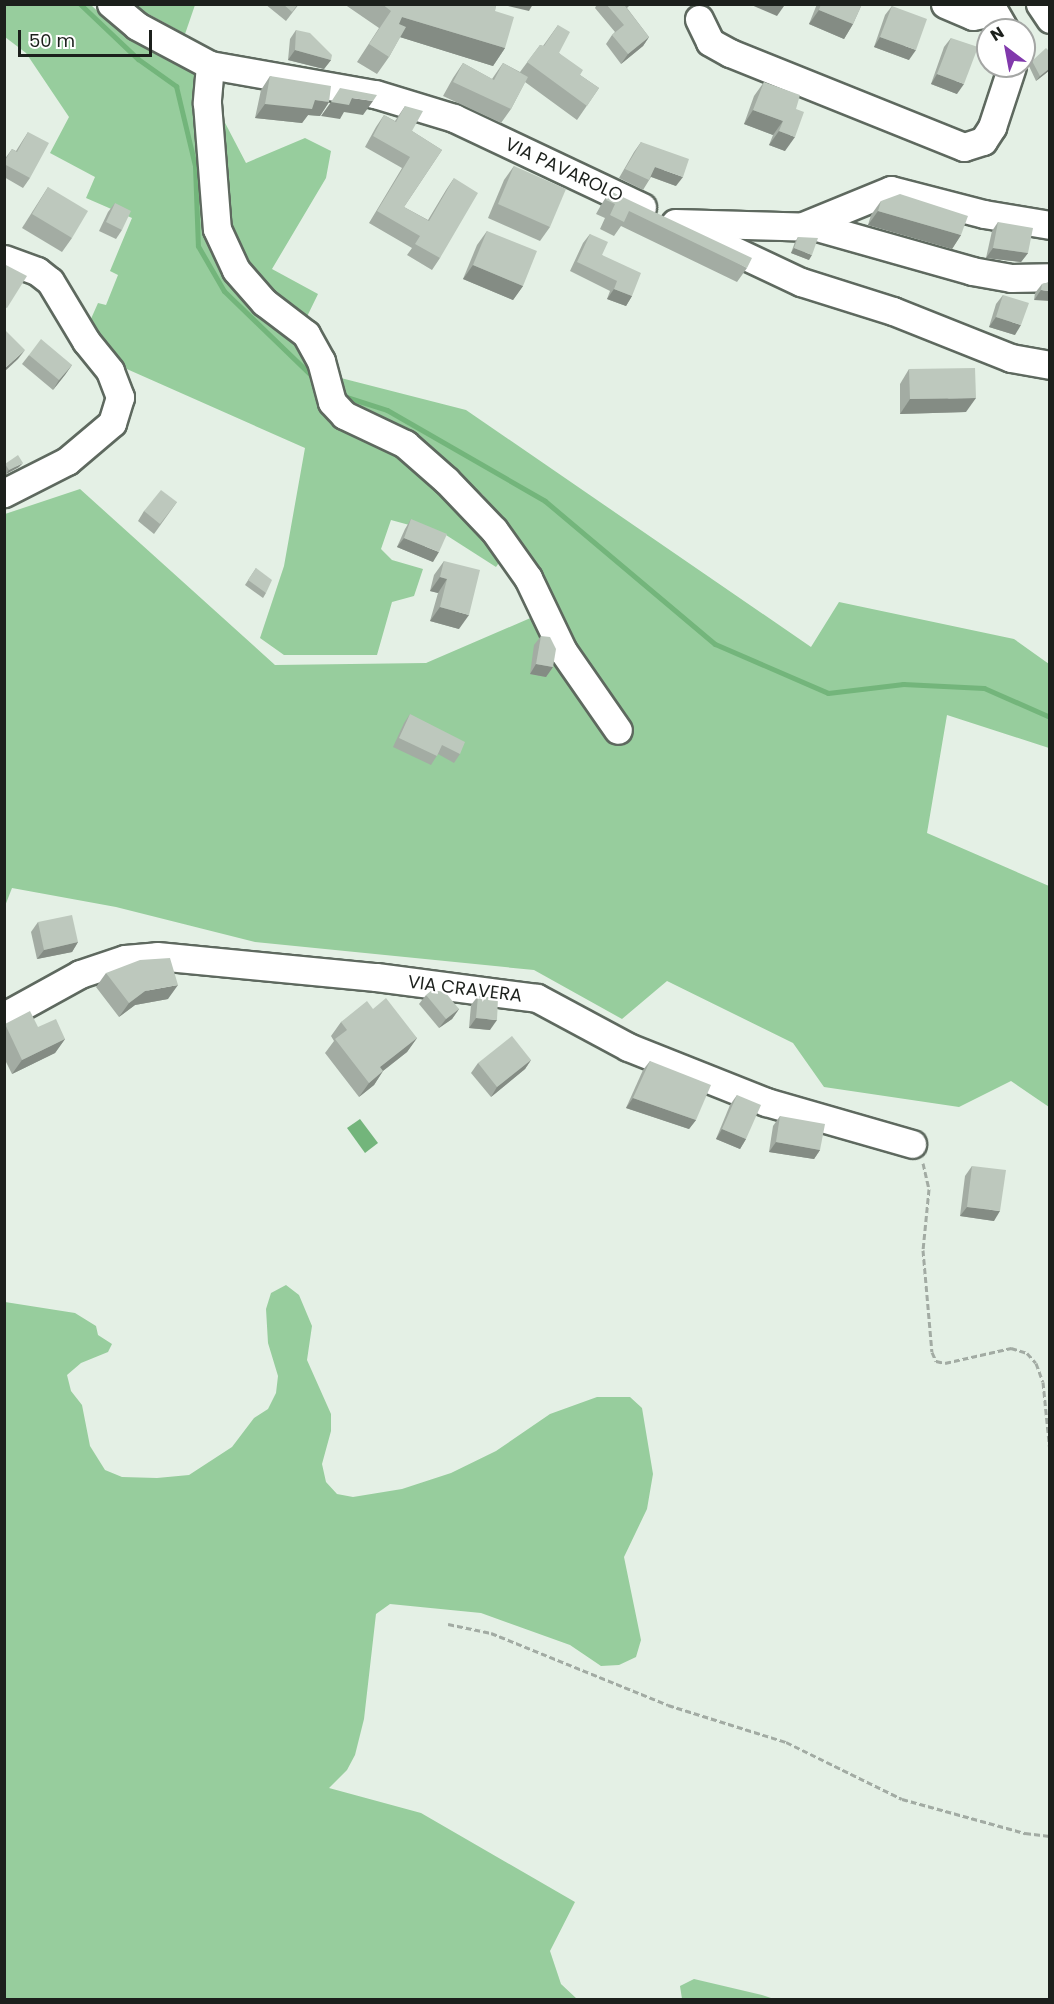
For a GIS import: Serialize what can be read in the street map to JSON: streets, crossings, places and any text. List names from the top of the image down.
{
  "streets": {
    "street": ["VIA PAVAROLO", "VIA CRAVERA"]
  },
  "scale_bar": "50 m",
  "north": "top left"
}
